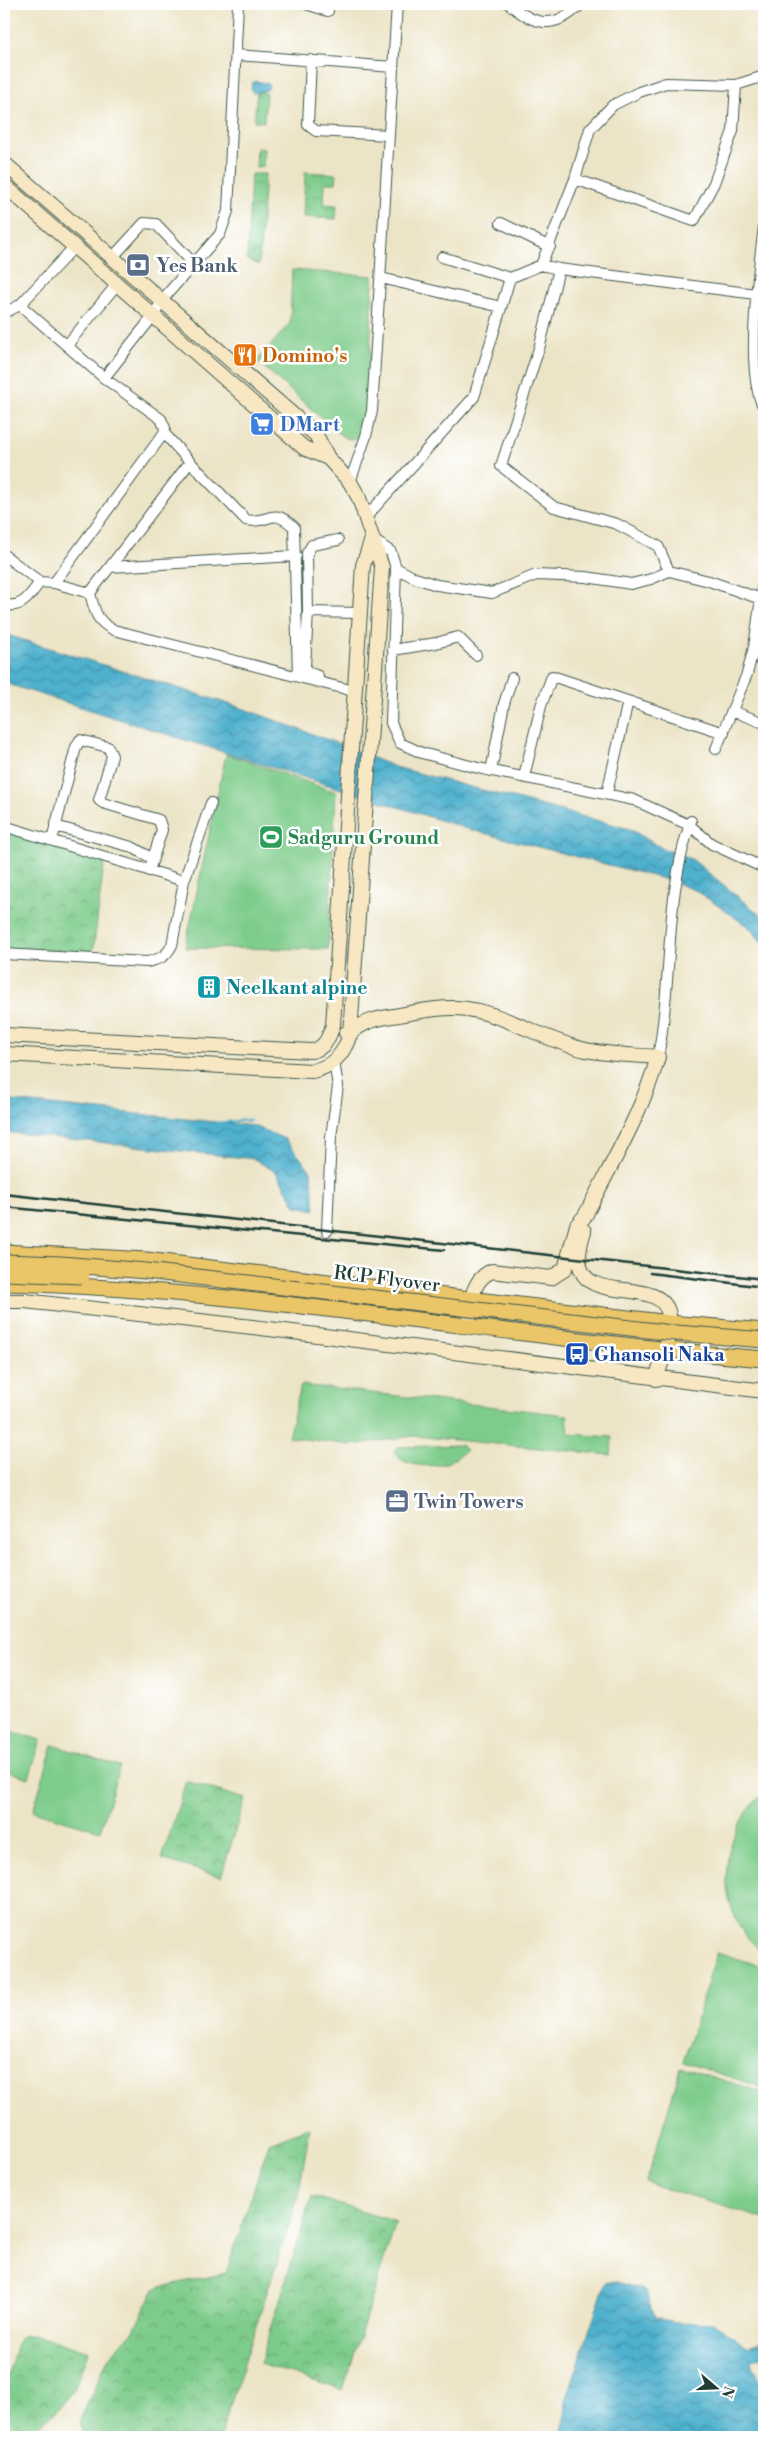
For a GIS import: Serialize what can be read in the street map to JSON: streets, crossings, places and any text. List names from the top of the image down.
{
  "streets": {
    "main road": ["RCP Flyover"]
  },
  "places": {
    "bank": ["Yes Bank"],
    "restaurant": ["Domino's"],
    "supermarket": ["DMart"],
    "sports": ["Sadguru Ground"],
    "building": ["Neelkant alpine"],
    "bus stop": ["Ghansoli Naka"],
    "office": ["Twin Towers"]
  },
  "north": "right"
}
